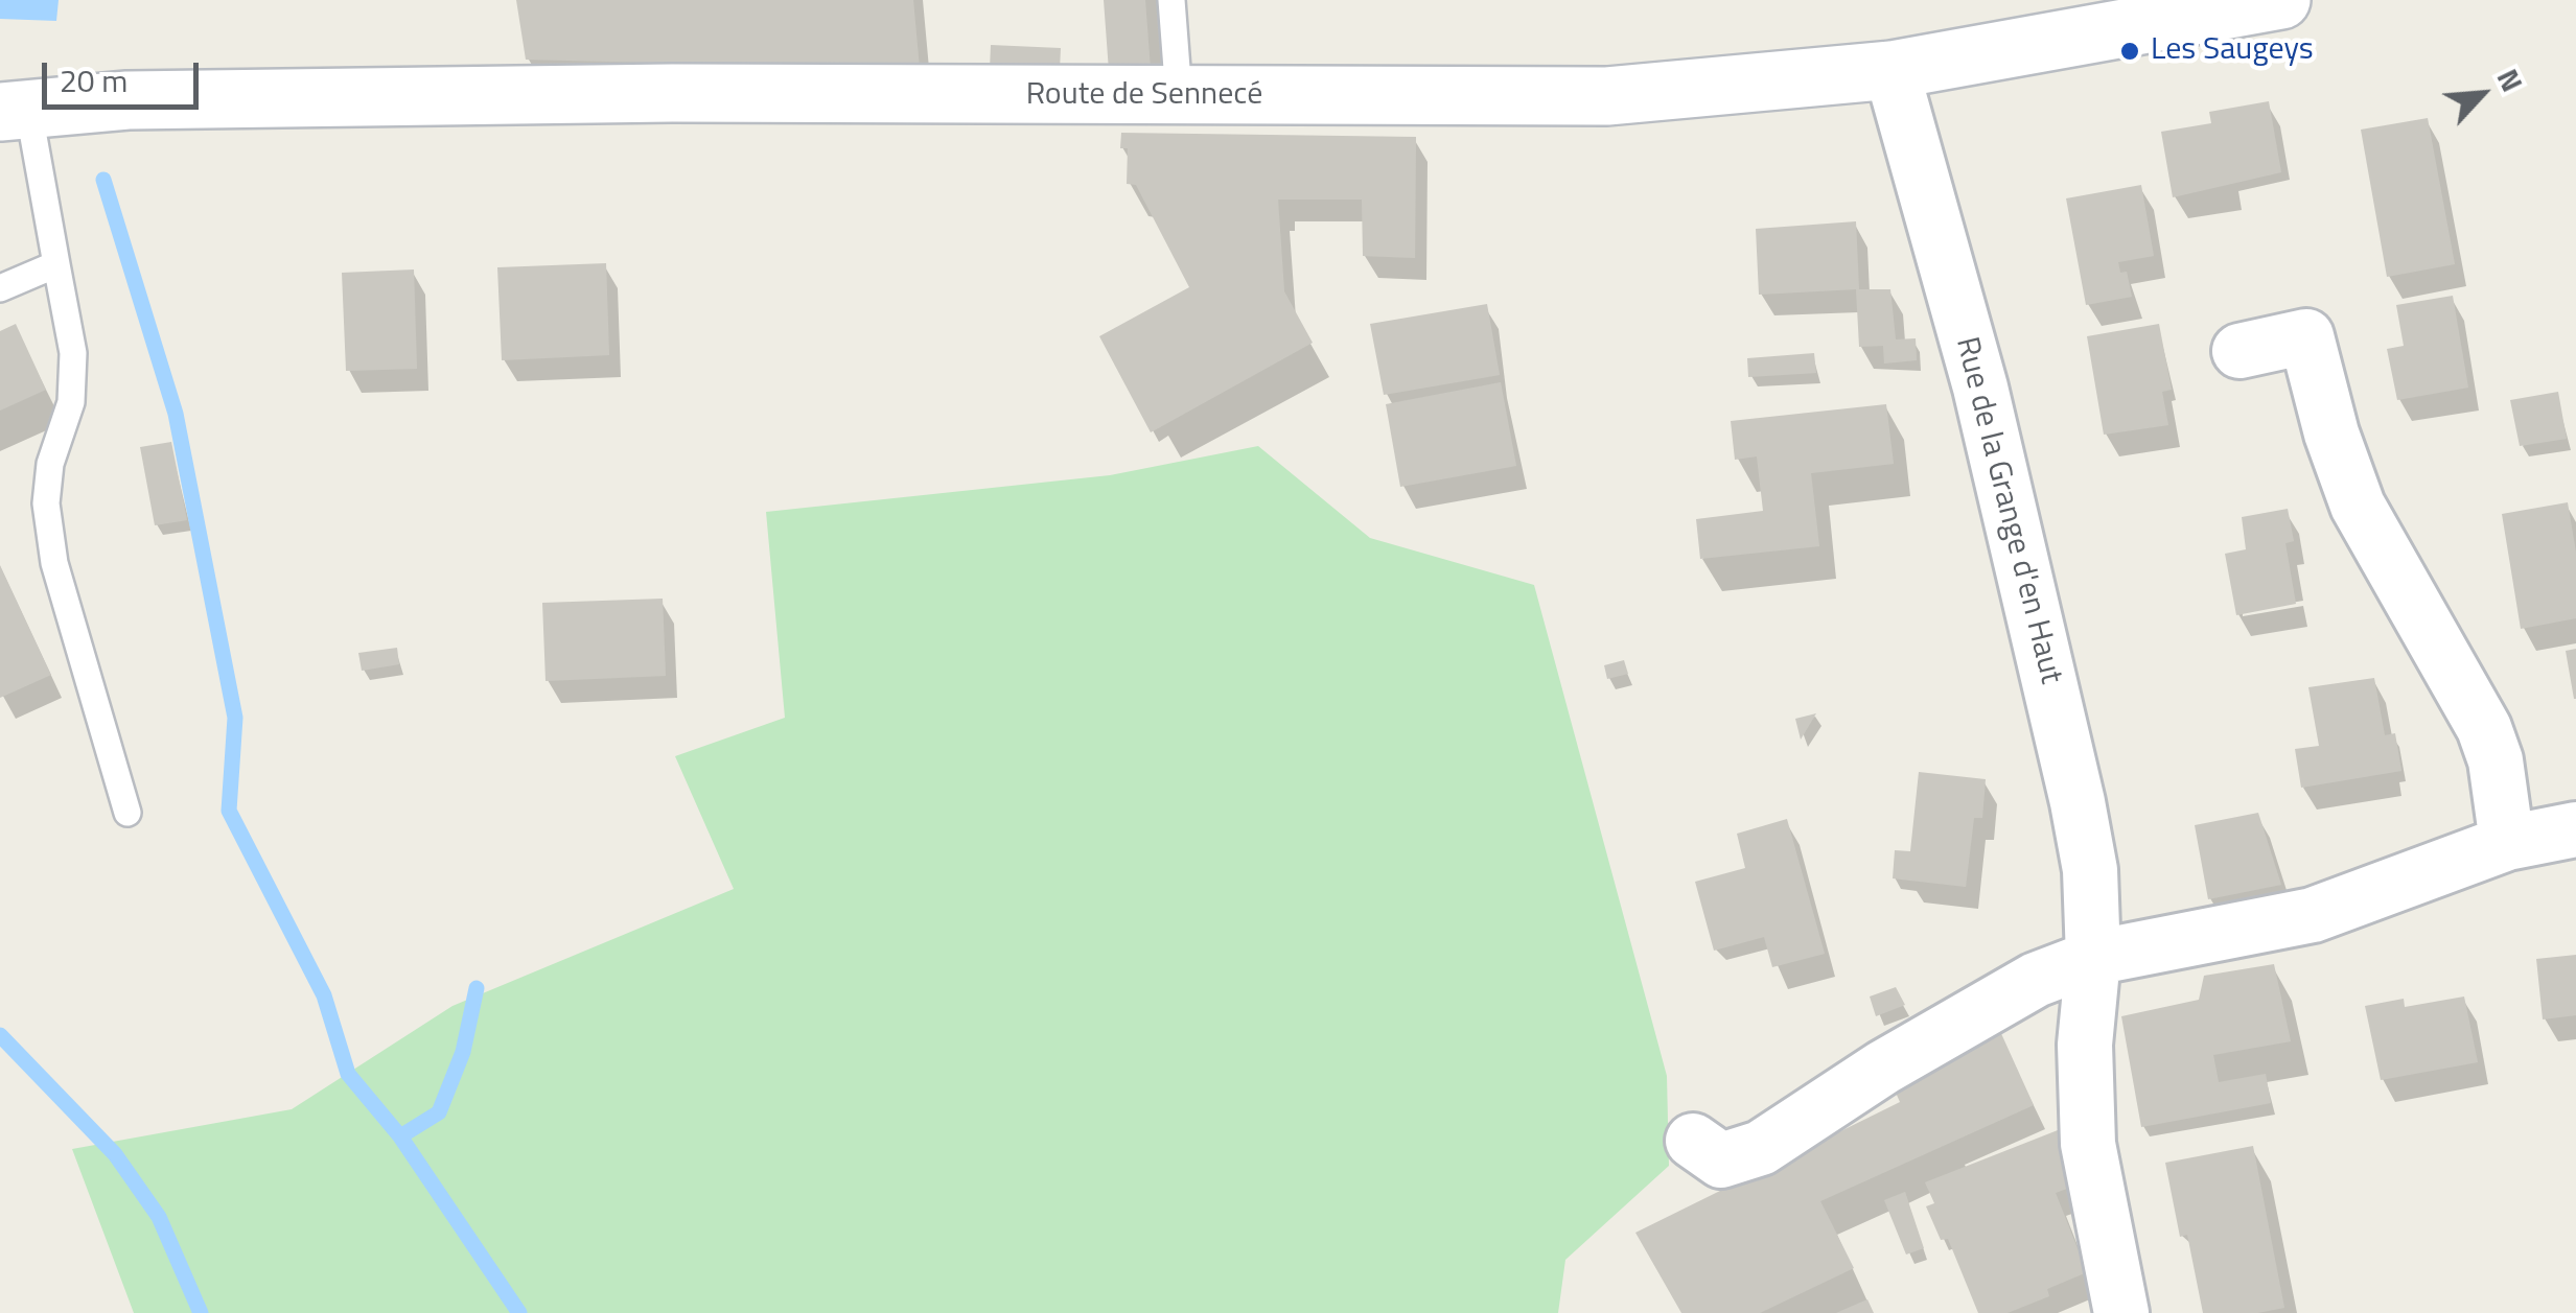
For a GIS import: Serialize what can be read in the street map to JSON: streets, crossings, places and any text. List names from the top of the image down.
{
  "streets": {
    "street": ["Route de Sennecé", "Rue de la Grange d'en Haut"]
  },
  "crossings": [
    ["Route de Sennecé", "Rue de la Grange d'en Haut"]
  ],
  "places": ["Les Saugeys"],
  "scale_bar": "20 m",
  "north": "top right"
}
